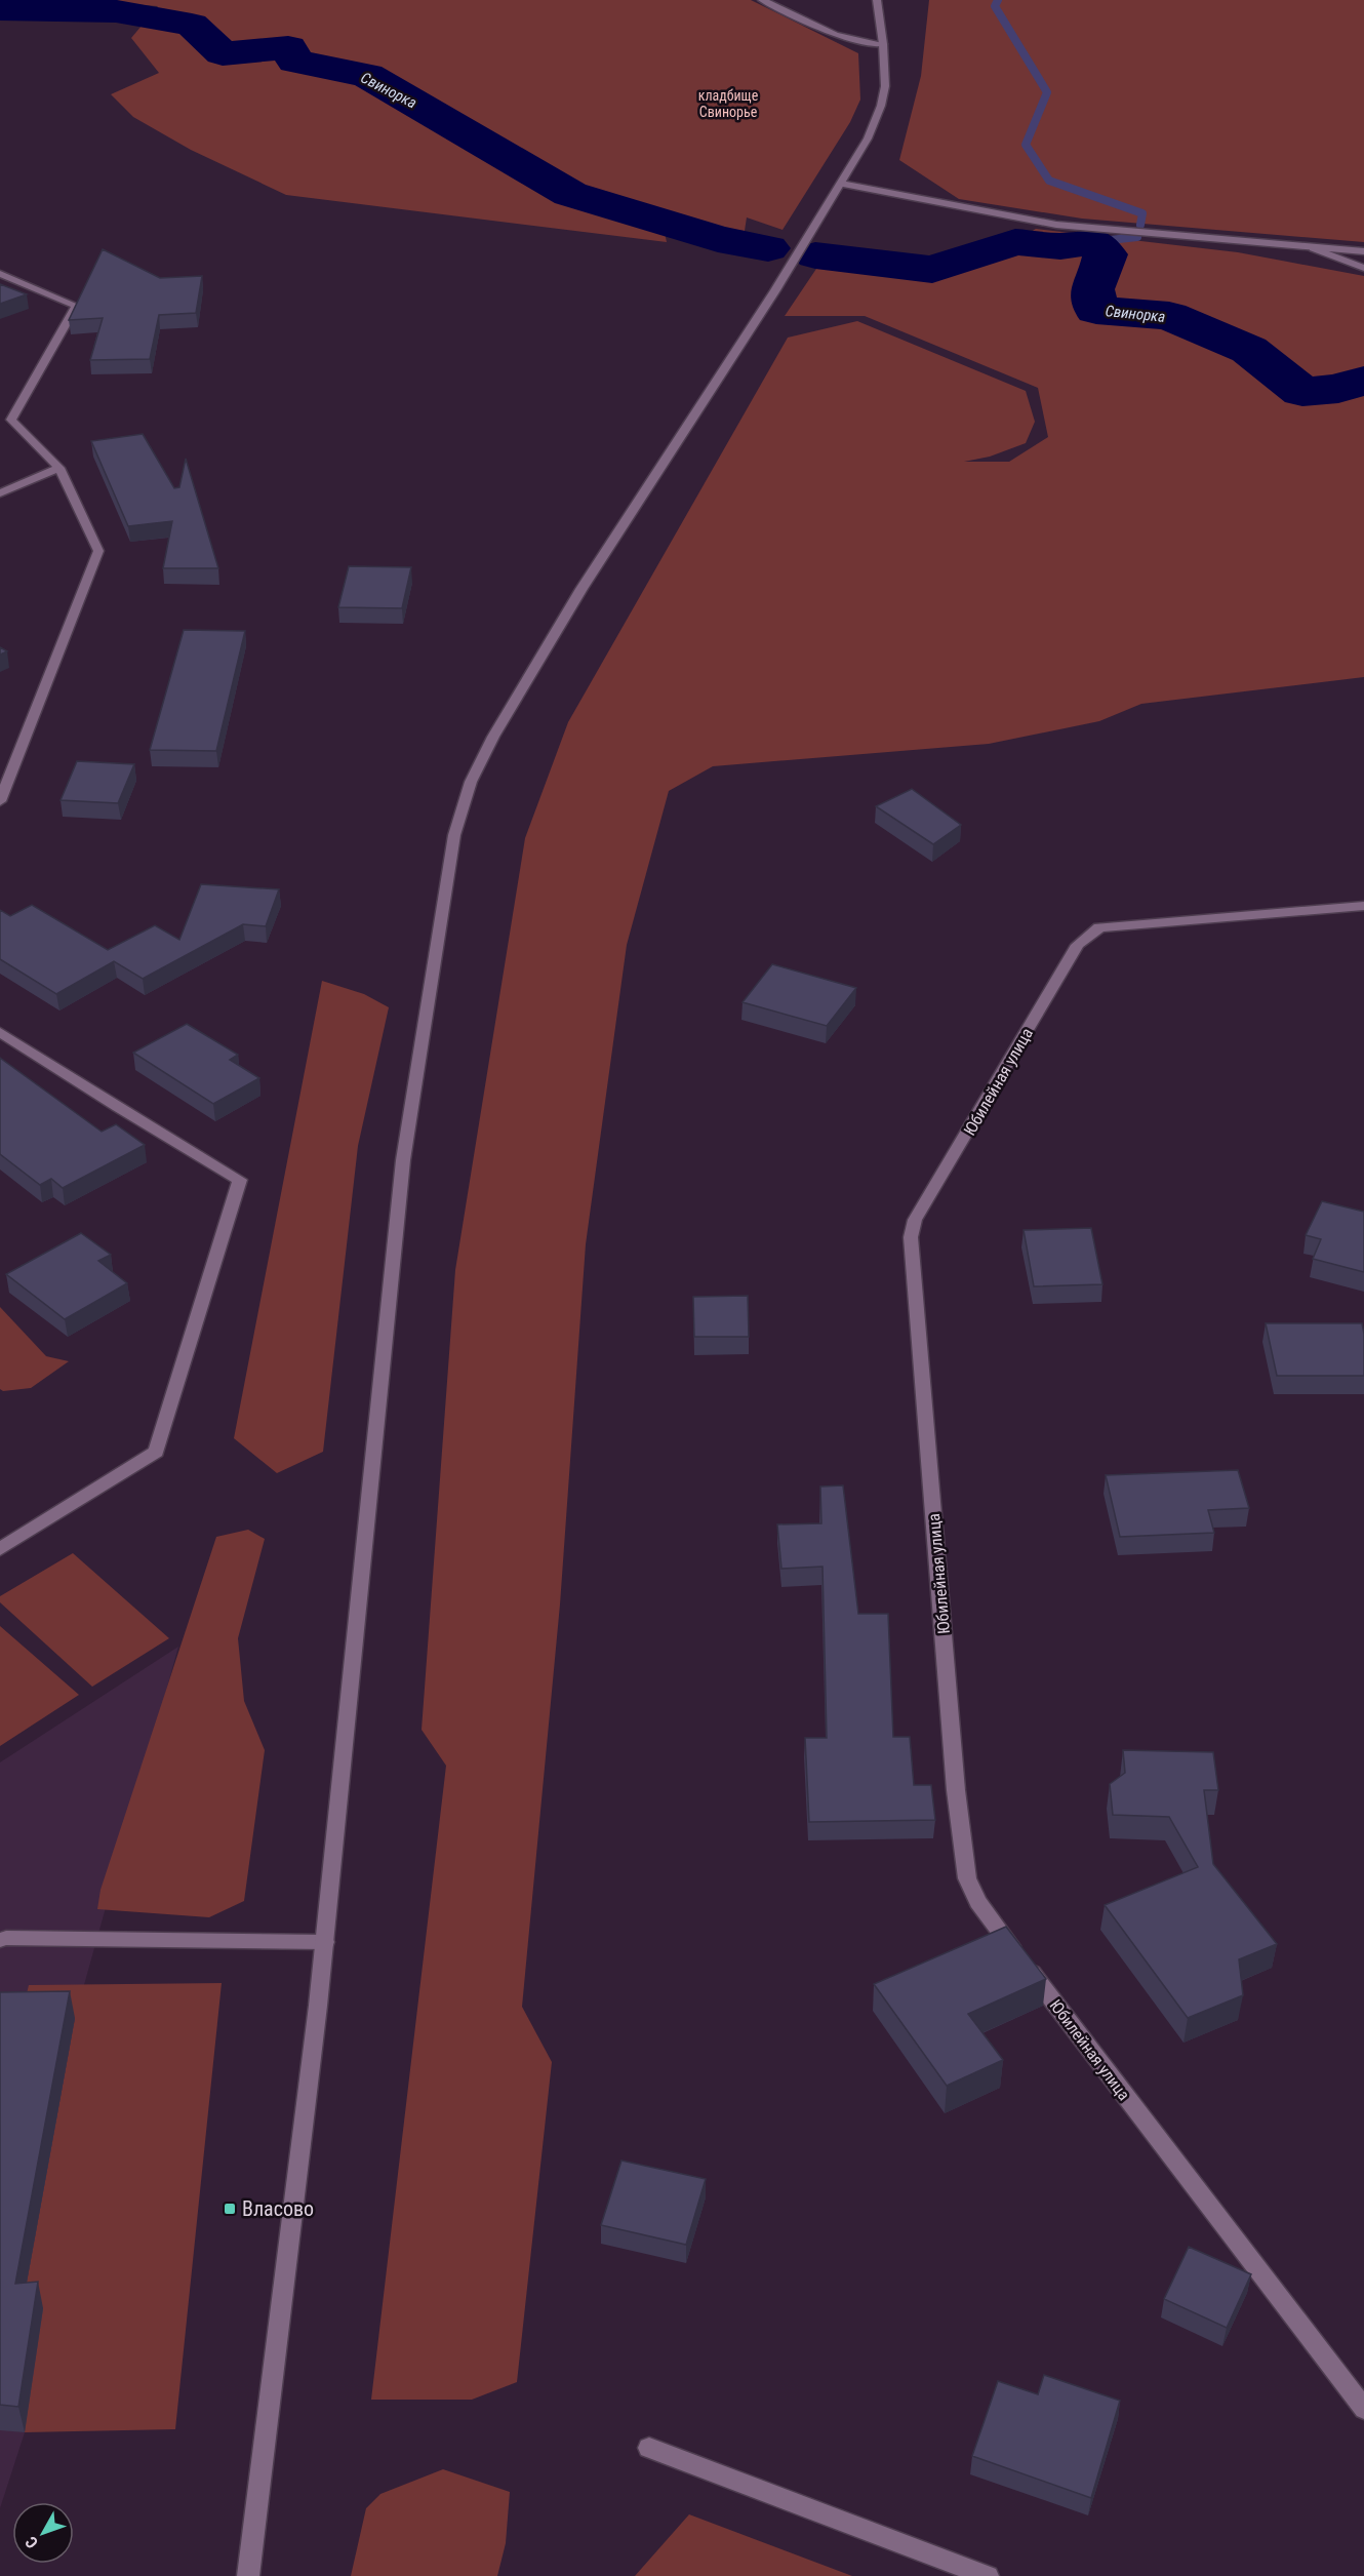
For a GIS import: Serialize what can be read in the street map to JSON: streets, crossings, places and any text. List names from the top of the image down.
{
  "streets": {
    "street": ["Юбилейная улица"]
  },
  "water": ["Свинорка"],
  "parks": ["кладбище Свинорье"],
  "places": {
    "transit": ["Власово"]
  },
  "north": "bottom left"
}
